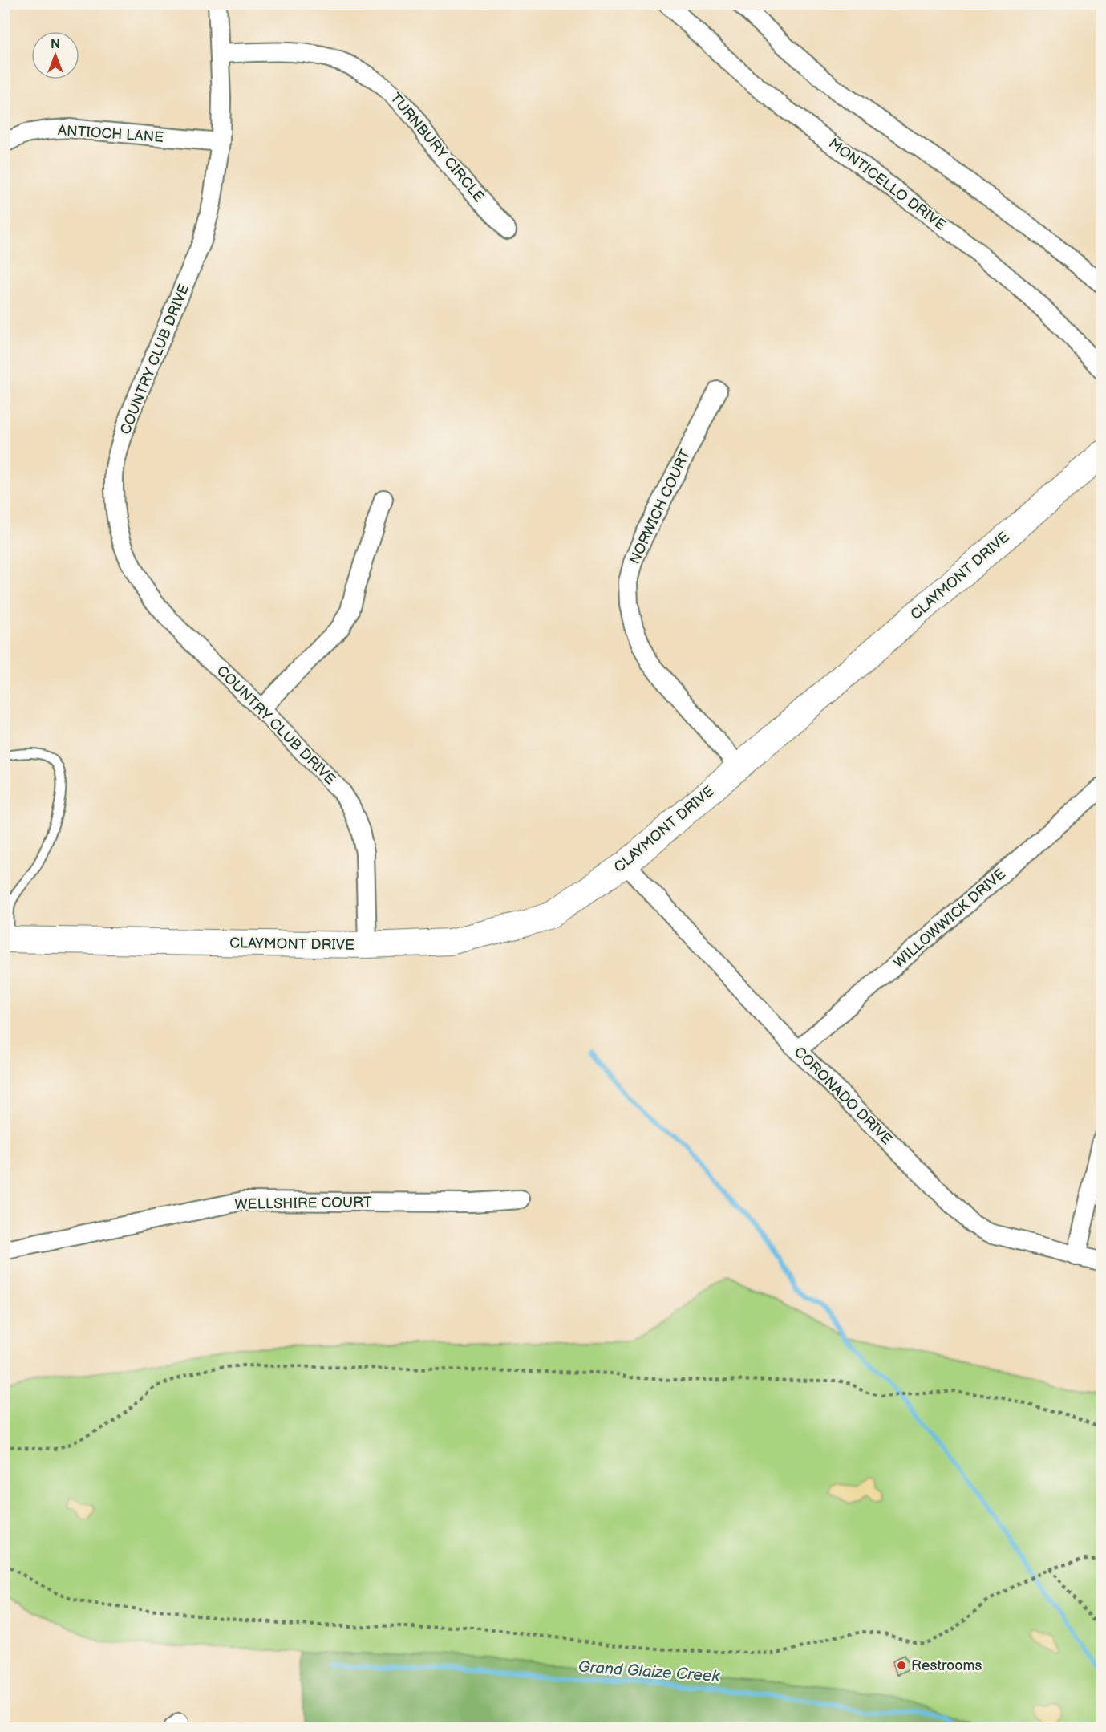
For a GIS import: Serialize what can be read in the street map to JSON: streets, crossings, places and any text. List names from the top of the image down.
{
  "streets": {
    "street": [
      "ANTIOCH LANE",
      "TURNBURY CIRCLE",
      "MONTICELLO DRIVE",
      "COUNTRY CLUB DRIVE",
      "NORWICH COURT",
      "CLAYMONT DRIVE",
      "WILLOWWICK DRIVE",
      "CORONADO DRIVE",
      "WELLSHIRE COURT"
    ]
  },
  "crossings": [
    ["ANTIOCH LANE", "COUNTRY CLUB DRIVE"],
    ["TURNBURY CIRCLE", "COUNTRY CLUB DRIVE"],
    ["COUNTRY CLUB DRIVE", "CLAYMONT DRIVE"],
    ["NORWICH COURT", "CLAYMONT DRIVE"],
    ["CLAYMONT DRIVE", "CORONADO DRIVE"],
    ["WILLOWWICK DRIVE", "CORONADO DRIVE"]
  ],
  "water": ["Grand Glaize Creek"],
  "places": ["Restrooms"],
  "north": "top"
}
